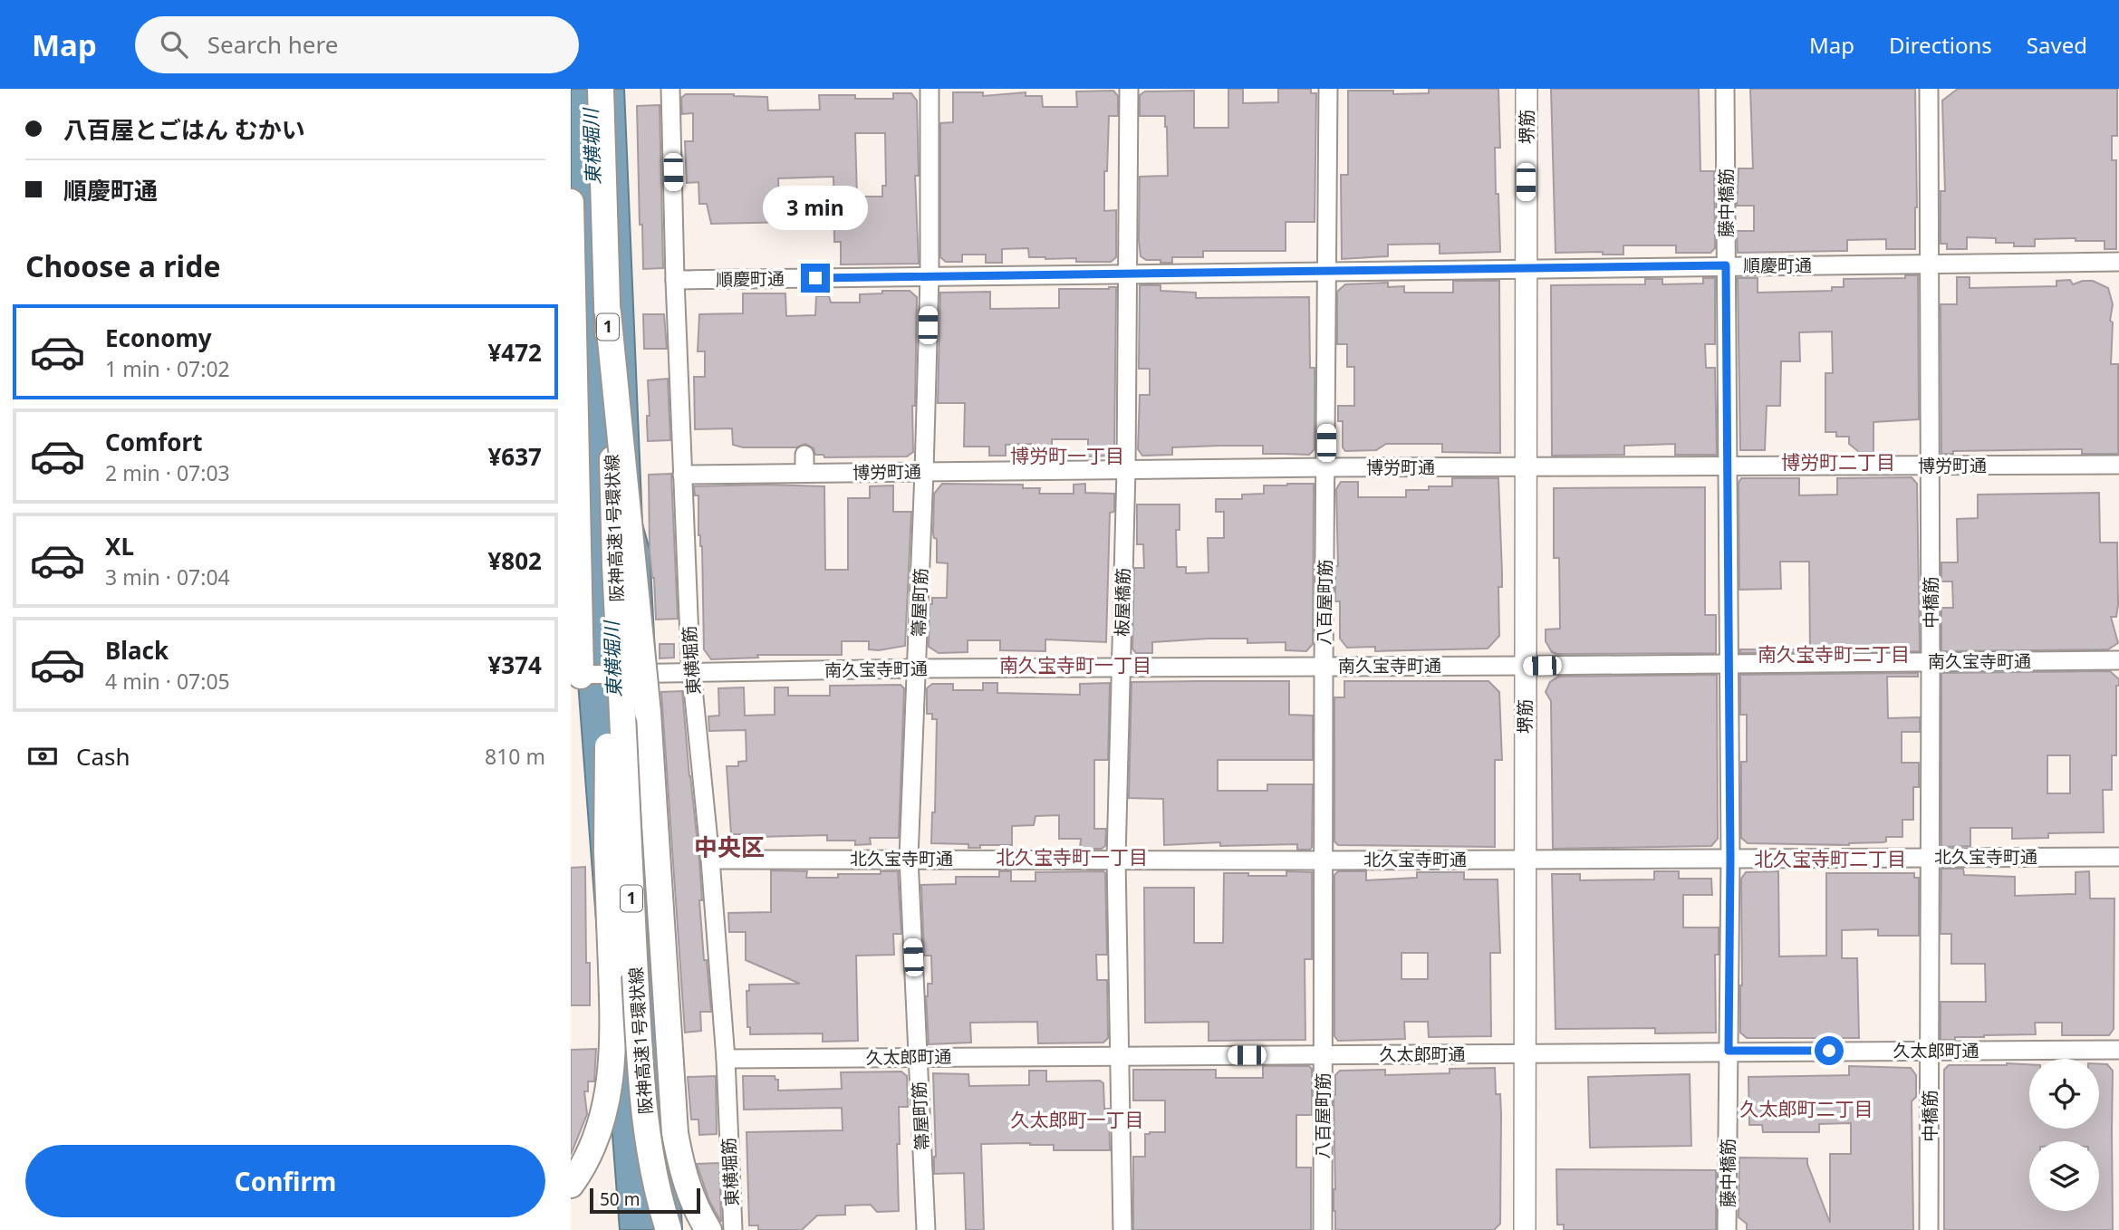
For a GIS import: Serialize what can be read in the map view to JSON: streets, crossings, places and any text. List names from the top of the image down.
{
  "streets": {
    "highway": ["1", "阪神高速1号環状線"],
    "main road": ["堺筋"],
    "street": [
      "藤中橋筋",
      "順慶町通",
      "博労町通",
      "箒屋町筋",
      "板屋橋筋",
      "八百屋町筋",
      "中橋筋",
      "東横堀筋",
      "南久宝寺町通",
      "北久宝寺町通",
      "久太郎町通"
    ]
  },
  "crossings": [
    ["堺筋", "順慶町通"],
    ["堺筋", "博労町通"],
    ["堺筋", "南久宝寺町通"],
    ["堺筋", "北久宝寺町通"],
    ["堺筋", "久太郎町通"],
    ["藤中橋筋", "順慶町通"],
    ["藤中橋筋", "博労町通"],
    ["藤中橋筋", "南久宝寺町通"],
    ["藤中橋筋", "北久宝寺町通"],
    ["藤中橋筋", "久太郎町通"],
    ["順慶町通", "箒屋町筋"],
    ["順慶町通", "板屋橋筋"],
    ["順慶町通", "八百屋町筋"],
    ["順慶町通", "中橋筋"],
    ["順慶町通", "東横堀筋"],
    ["1", "阪神高速1号環状線"],
    ["博労町通", "箒屋町筋"],
    ["博労町通", "板屋橋筋"],
    ["博労町通", "八百屋町筋"],
    ["博労町通", "中橋筋"],
    ["博労町通", "東横堀筋"],
    ["箒屋町筋", "南久宝寺町通"],
    ["箒屋町筋", "北久宝寺町通"],
    ["箒屋町筋", "久太郎町通"],
    ["板屋橋筋", "南久宝寺町通"],
    ["板屋橋筋", "北久宝寺町通"],
    ["板屋橋筋", "久太郎町通"],
    ["八百屋町筋", "南久宝寺町通"],
    ["八百屋町筋", "北久宝寺町通"],
    ["八百屋町筋", "久太郎町通"],
    ["中橋筋", "南久宝寺町通"],
    ["中橋筋", "北久宝寺町通"],
    ["中橋筋", "久太郎町通"],
    ["東横堀筋", "南久宝寺町通"],
    ["東横堀筋", "北久宝寺町通"],
    ["東横堀筋", "久太郎町通"]
  ],
  "districts": [
    "博労町一丁目",
    "博労町二丁目",
    "南久宝寺町二丁目",
    "南久宝寺町一丁目",
    "中央区",
    "北久宝寺町一丁目",
    "北久宝寺町二丁目",
    "久太郎町二丁目",
    "久太郎町一丁目"
  ],
  "water": ["東横堀川"],
  "scale_bar": "50 m",
  "page": {
    "header": "Map",
    "search": "Search here",
    "nav": ["Map", "Directions", "Saved"],
    "banner": ["八百屋とごはん むかい", "順慶町通"],
    "bubble": "3 min",
    "heading": "Choose a ride",
    "list": [
      {
        "name": "Economy",
        "note": "1 min · 07:02",
        "value": "¥472"
      },
      {
        "name": "Comfort",
        "note": "2 min · 07:03",
        "value": "¥637"
      },
      {
        "name": "XL",
        "note": "3 min · 07:04",
        "value": "¥802"
      },
      {
        "name": "Black",
        "note": "4 min · 07:05",
        "value": "¥374"
      }
    ],
    "pay": ["Cash", "810 m"],
    "buttons": "Confirm",
    "scale": "50 m"
  }
}
